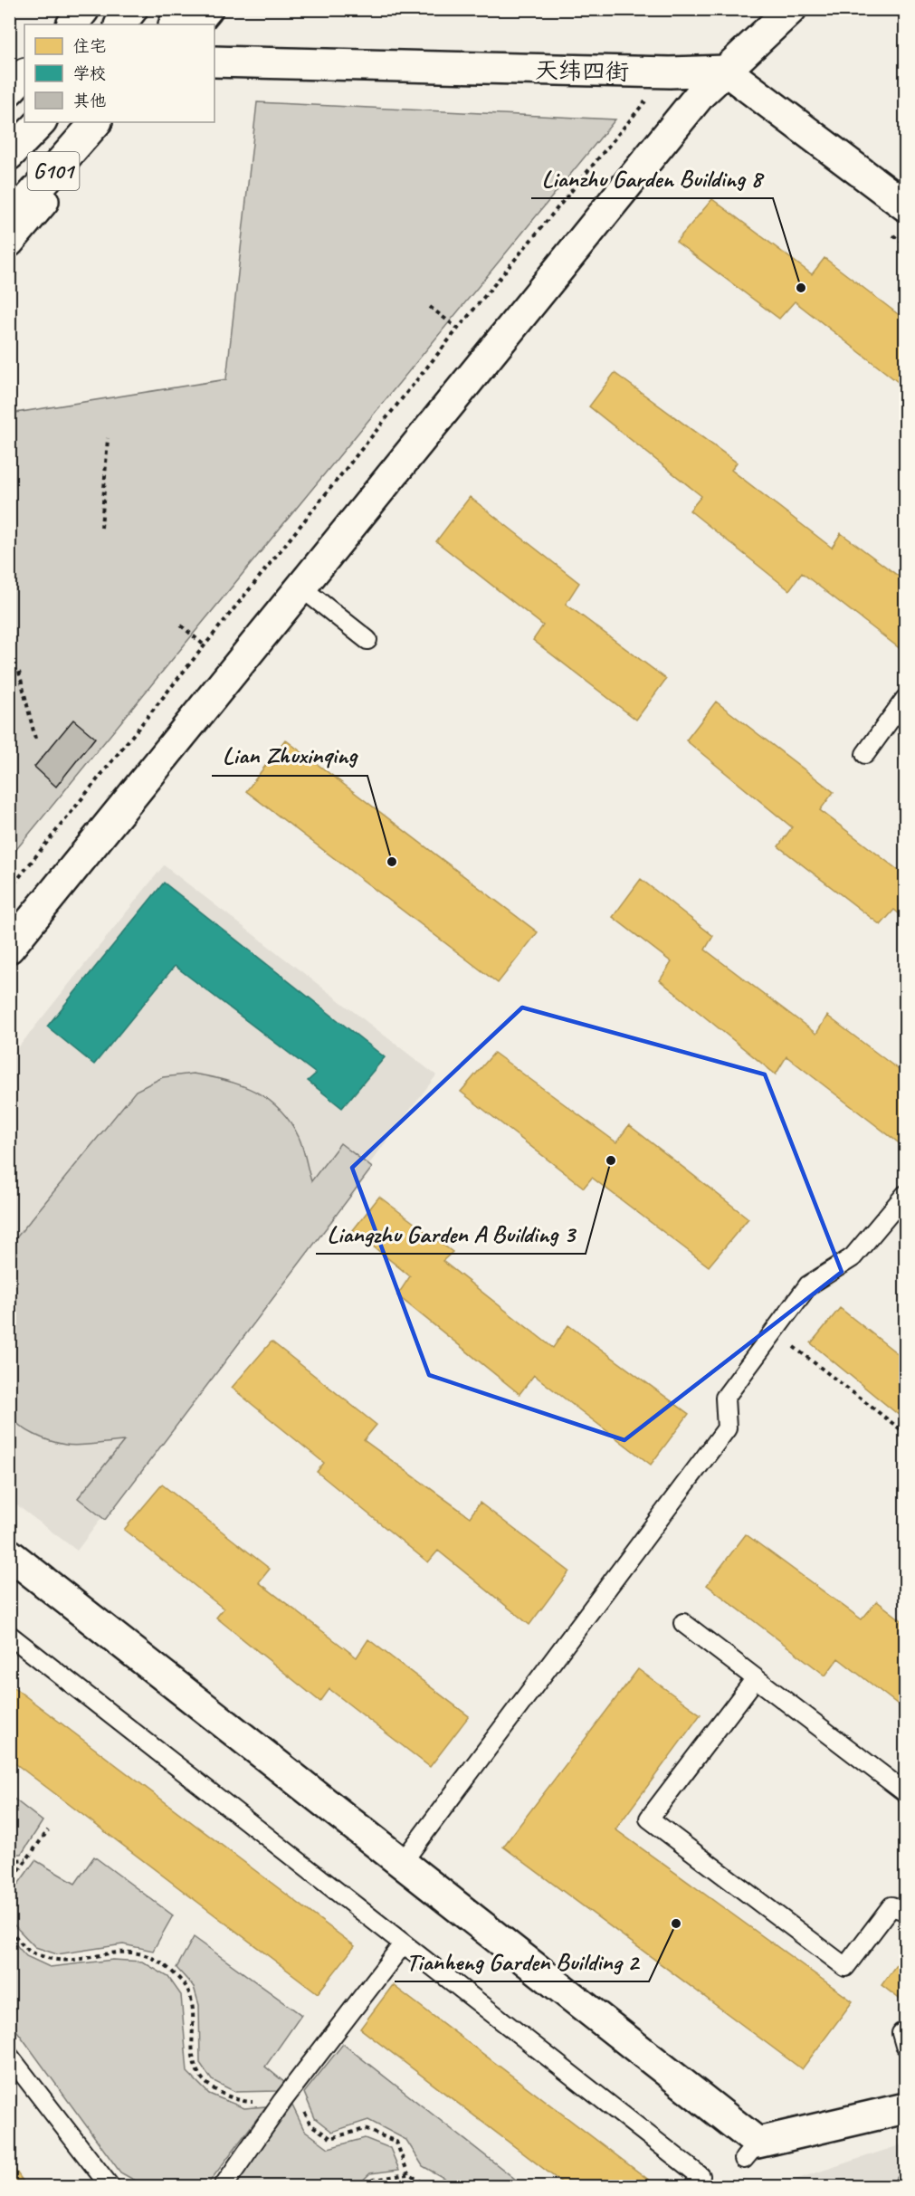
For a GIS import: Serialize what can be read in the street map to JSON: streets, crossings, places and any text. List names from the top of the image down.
{
  "streets": {
    "main road": ["天纬四街", "G101"]
  },
  "places": [
    "Lianzhu Garden Building 8",
    "Lian Zhuxinqing",
    "Liangzhu Garden A Building 3",
    "Tianheng Garden Building 2"
  ],
  "legend": ["住宅", "学校", "其他"]
}
